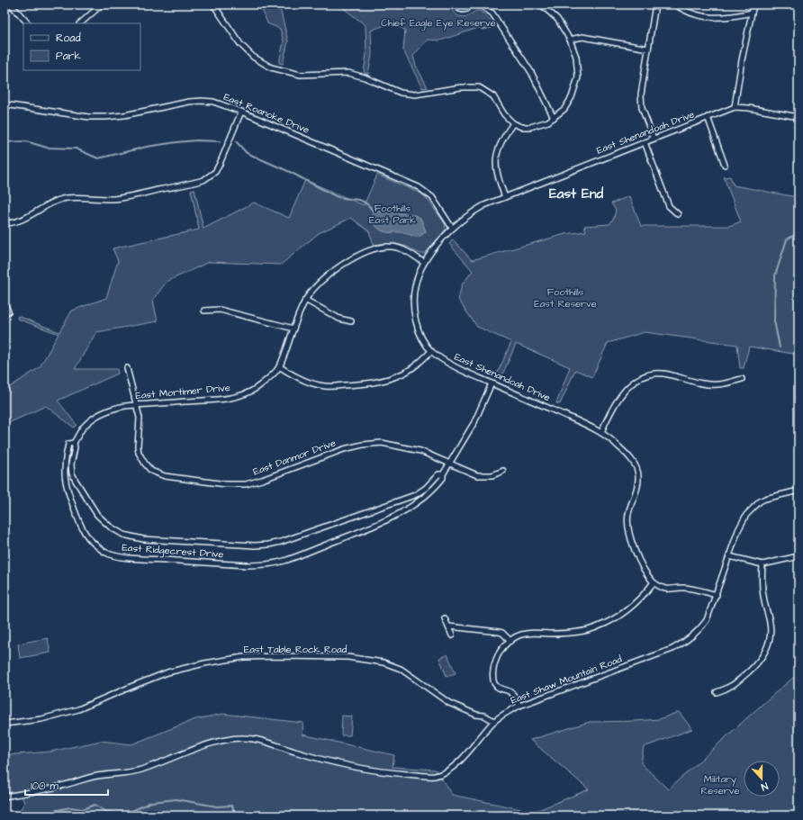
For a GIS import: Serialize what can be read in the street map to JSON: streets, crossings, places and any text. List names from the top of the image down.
{
  "streets": {
    "street": [
      "East Roanoke Drive",
      "East Shenandoah Drive",
      "East Mortimer Drive",
      "East Danmor Drive",
      "East Ridgecrest Drive",
      "East Table Rock Road",
      "East Shaw Mountain Road"
    ]
  },
  "crossings": [
    ["East Roanoke Drive", "East Shenandoah Drive"],
    ["East Shenandoah Drive", "East Mortimer Drive"],
    ["East Shenandoah Drive", "East Ridgecrest Drive"],
    ["East Mortimer Drive", "East Danmor Drive"],
    ["East Mortimer Drive", "East Ridgecrest Drive"],
    ["East Danmor Drive", "East Ridgecrest Drive"],
    ["East Table Rock Road", "East Shaw Mountain Road"]
  ],
  "districts": ["East End"],
  "parks": [
    "Chief Eagle Eye Reserve",
    "Foothills East Park",
    "Foothills East Reserve",
    "Military Reserve"
  ],
  "legend": ["Road", "Park"],
  "scale_bar": "100 m",
  "north": "bottom"
}
